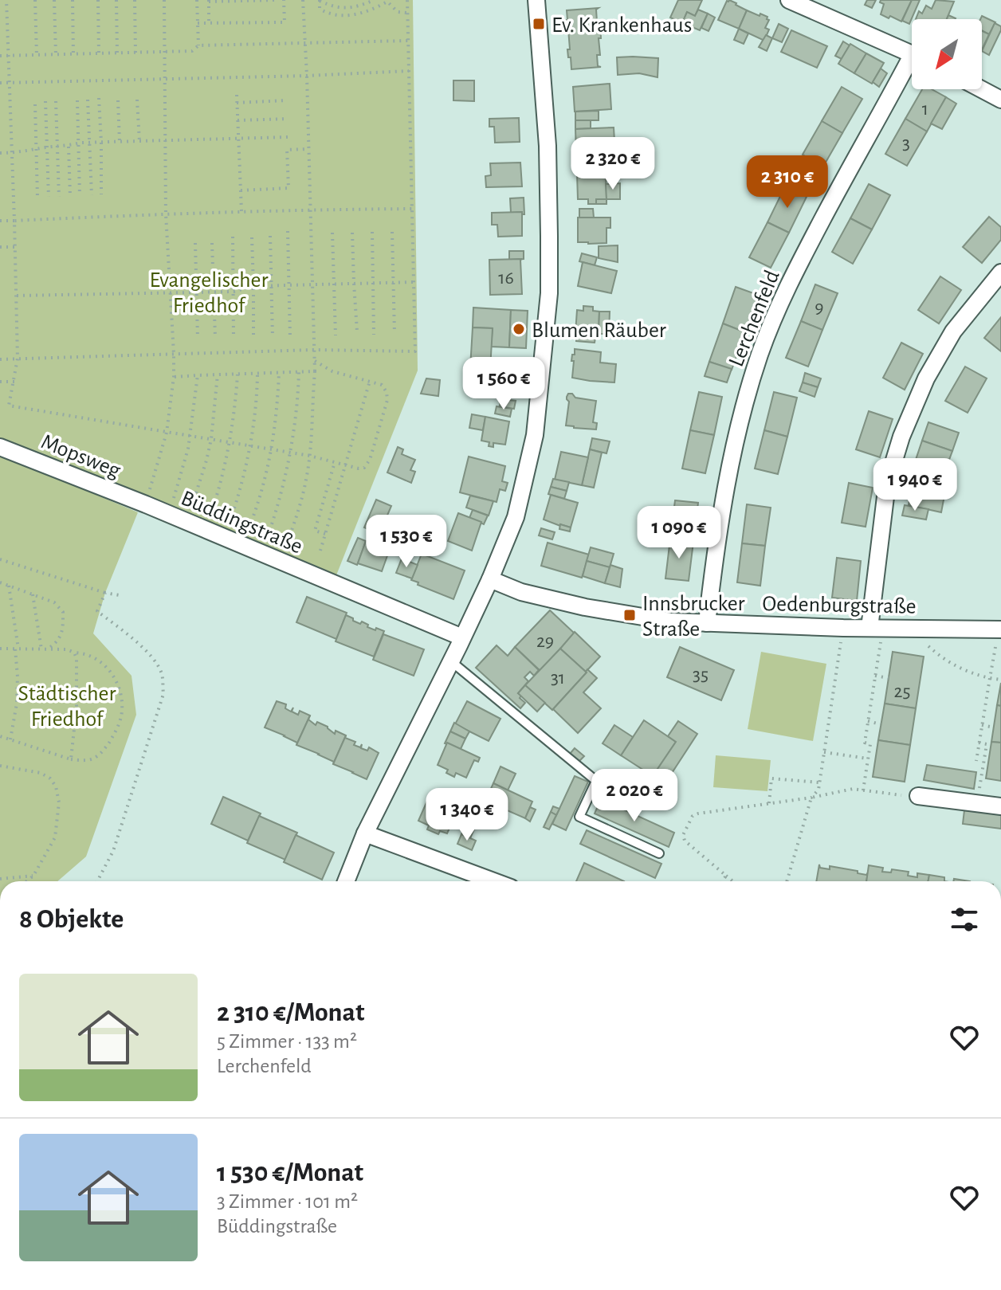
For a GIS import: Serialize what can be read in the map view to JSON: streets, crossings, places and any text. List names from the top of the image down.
{
  "streets": {
    "street": [
      "Lerchenfeld",
      "Mopsweg",
      "Büddingstraße",
      "Oedenburgstraße"
    ]
  },
  "crossings": [
    ["Lerchenfeld", "Oedenburgstraße"],
    ["Mopsweg", "Büddingstraße"]
  ],
  "parks": ["Evangelischer Friedhof", "Städtischer Friedhof"],
  "places": {
    "transit": ["Ev. Krankenhaus", "Innsbrucker Straße"],
    "other": ["Blumen Räuber"]
  },
  "house_numbers": [
    "1",
    "3",
    "16",
    "9",
    "29",
    "35",
    "31",
    "25"
  ],
  "north": "bottom left",
  "page": {
    "price": [
      "2 320 €",
      "2 310 €",
      "1 560 €",
      "1 940 €",
      "1 090 €",
      "1 530 €",
      "2 020 €",
      "1 340 €"
    ],
    "heading": "8 Objekte",
    "list": [
      {
        "name": "2 310 €/Monat",
        "note": "5 Zimmer · 133 m² · Lerchenfeld"
      },
      {
        "name": "1 530 €/Monat",
        "note": "3 Zimmer · 101 m² · Büddingstraße"
      }
    ]
  }
}
